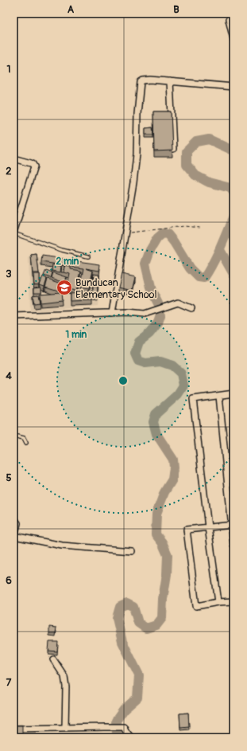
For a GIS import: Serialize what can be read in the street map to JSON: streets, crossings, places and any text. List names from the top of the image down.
{
  "places": {
    "school or university": ["Bunducan Elementary School"]
  },
  "grid": {
    "columns": ["A", "B"],
    "rows": [
      "1",
      "2",
      "3",
      "4",
      "5",
      "6",
      "7"
    ]
  },
  "rings": ["2 min", "1 min"]
}
